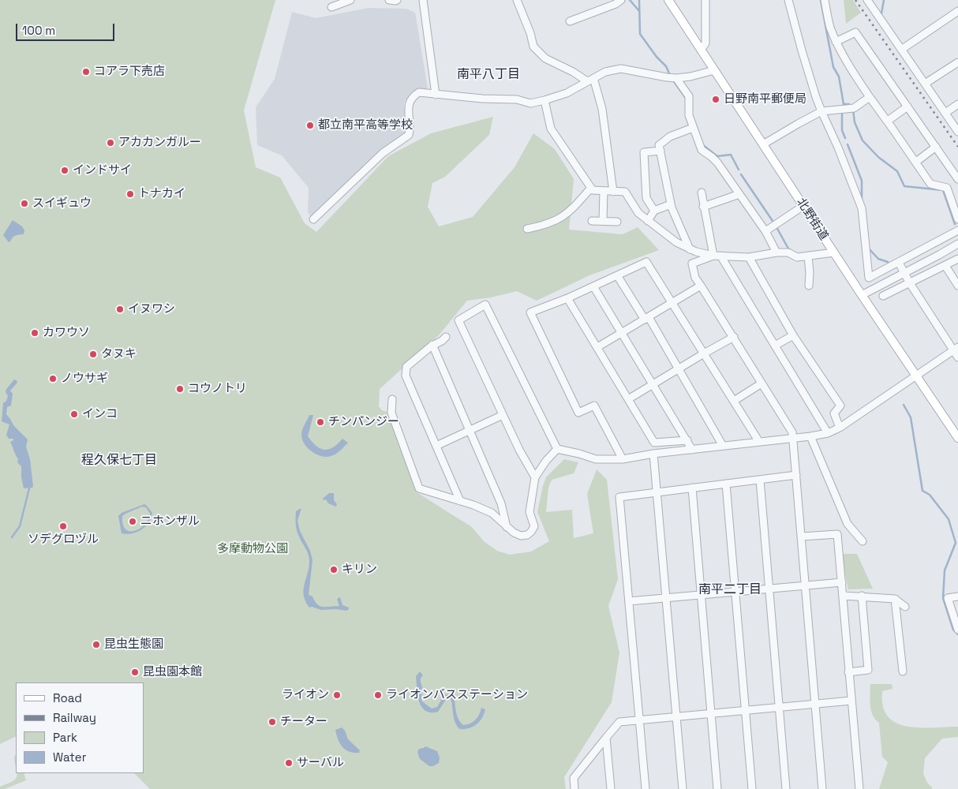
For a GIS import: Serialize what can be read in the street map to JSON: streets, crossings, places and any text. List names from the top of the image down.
{
  "streets": {
    "main road": ["北野街道"]
  },
  "districts": ["南平八丁目", "程久保七丁目", "南平二丁目"],
  "parks": ["多摩動物公園"],
  "places": [
    "コアラ下売店",
    "日野南平郵便局",
    "都立南平高等学校",
    "アカカンガルー",
    "インドサイ",
    "トナカイ",
    "スイギュウ",
    "イヌワシ",
    "カワウソ",
    "タヌキ",
    "ノウサギ",
    "コウノトリ",
    "インコ",
    "チンパンジー",
    "ニホンザル",
    "ソデグロヅル",
    "キリン",
    "昆虫生態園",
    "昆虫園本館",
    "ライオン",
    "ライオンバスステーション",
    "チーター",
    "サーバル"
  ],
  "legend": [
    "Road",
    "Railway",
    "Park",
    "Water"
  ],
  "scale_bar": "100 m"
}
